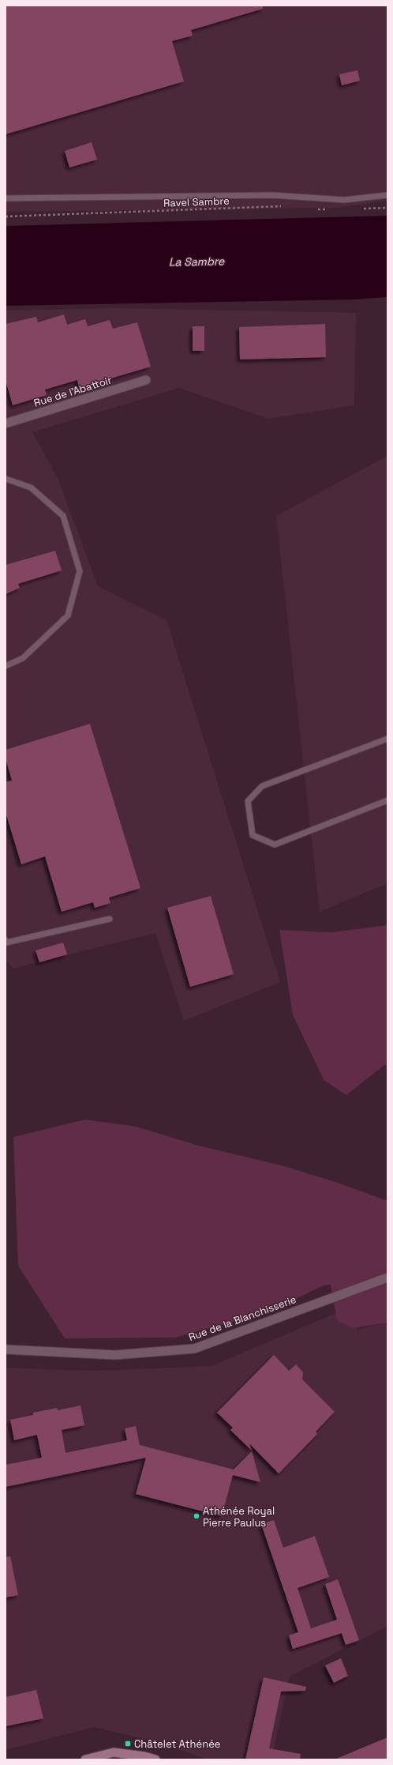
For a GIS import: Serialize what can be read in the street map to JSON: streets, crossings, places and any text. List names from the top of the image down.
{
  "streets": {
    "street": ["Rue de l'Abattoir", "Rue de la Blanchisserie"],
    "path": ["Ravel Sambre"]
  },
  "water": ["La Sambre"],
  "places": {
    "other": ["Athénée Royal Pierre Paulus"],
    "transit": ["Châtelet Athénée"]
  }
}
